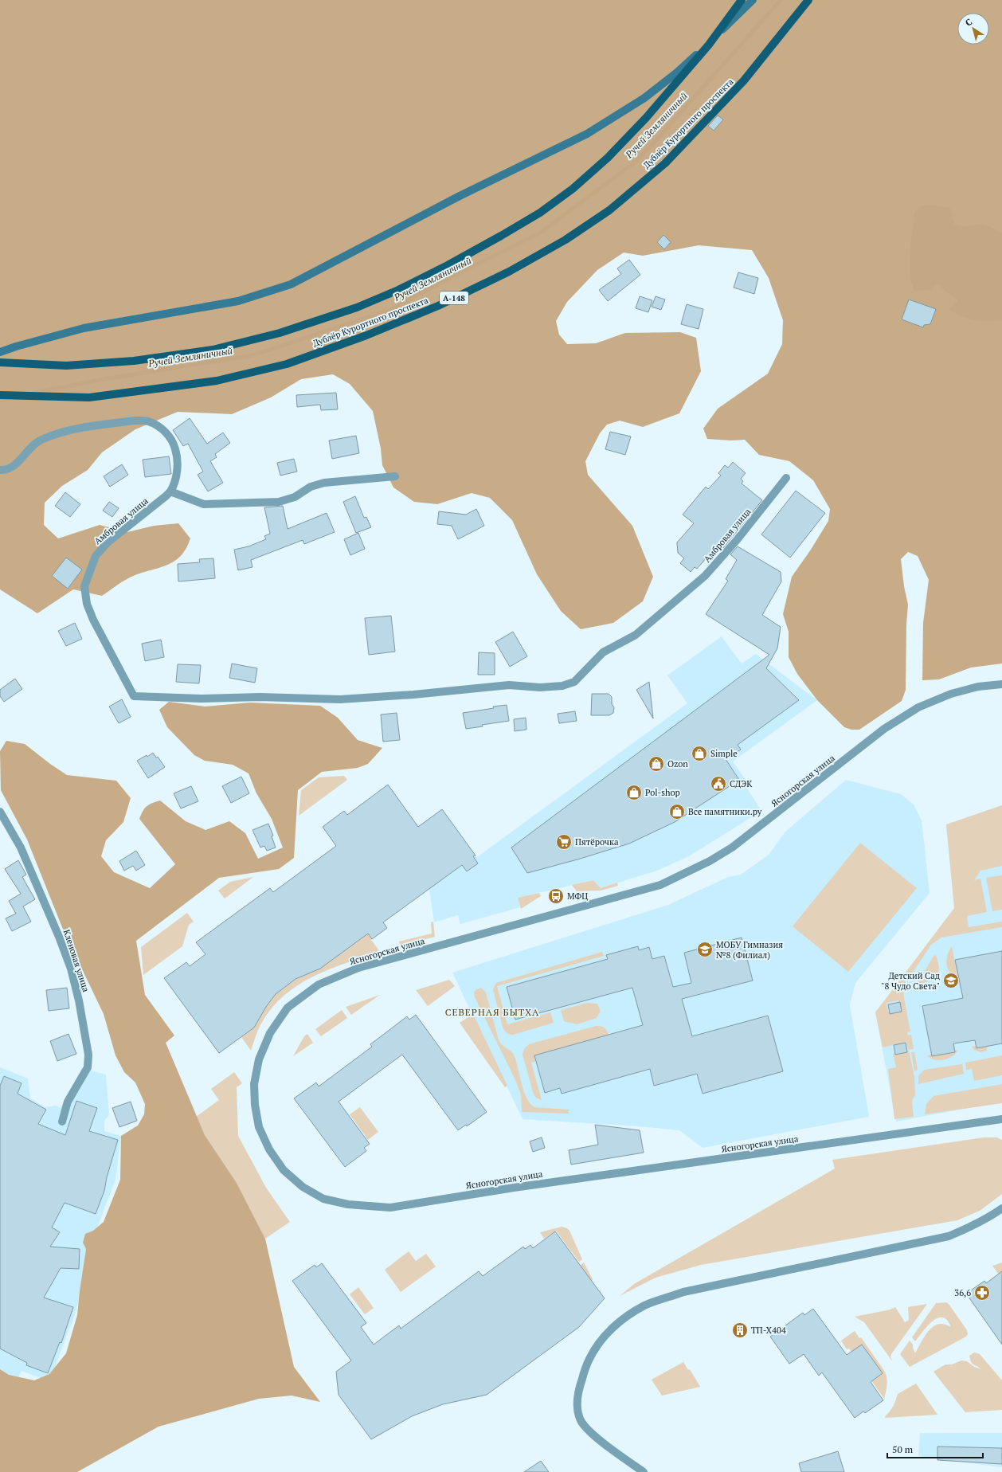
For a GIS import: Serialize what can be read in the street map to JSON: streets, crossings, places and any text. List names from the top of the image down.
{
  "streets": {
    "main road": ["Дублёр Курортного проспекта", "А-148"],
    "street": ["Амбровая улица", "Ясногорская улица", "Кленовая улица"]
  },
  "districts": ["СЕВЕРНАЯ БЫТХА"],
  "water": ["Ручей Земляничный"],
  "places": {
    "shop": [
      "Simple",
      "Ozon",
      "Pol-shop",
      "Все памятники.ру"
    ],
    "public building": ["СДЭК"],
    "supermarket": ["Пятёрочка"],
    "bus stop": ["МФЦ"],
    "school or university": ["МОБУ Гимназия №8 (Филиал)", "Детский Сад \"8 Чудо Света\""],
    "pharmacy": ["36,6"],
    "building": ["ТП-Х404"]
  },
  "scale_bar": "50 m",
  "north": "top left"
}
